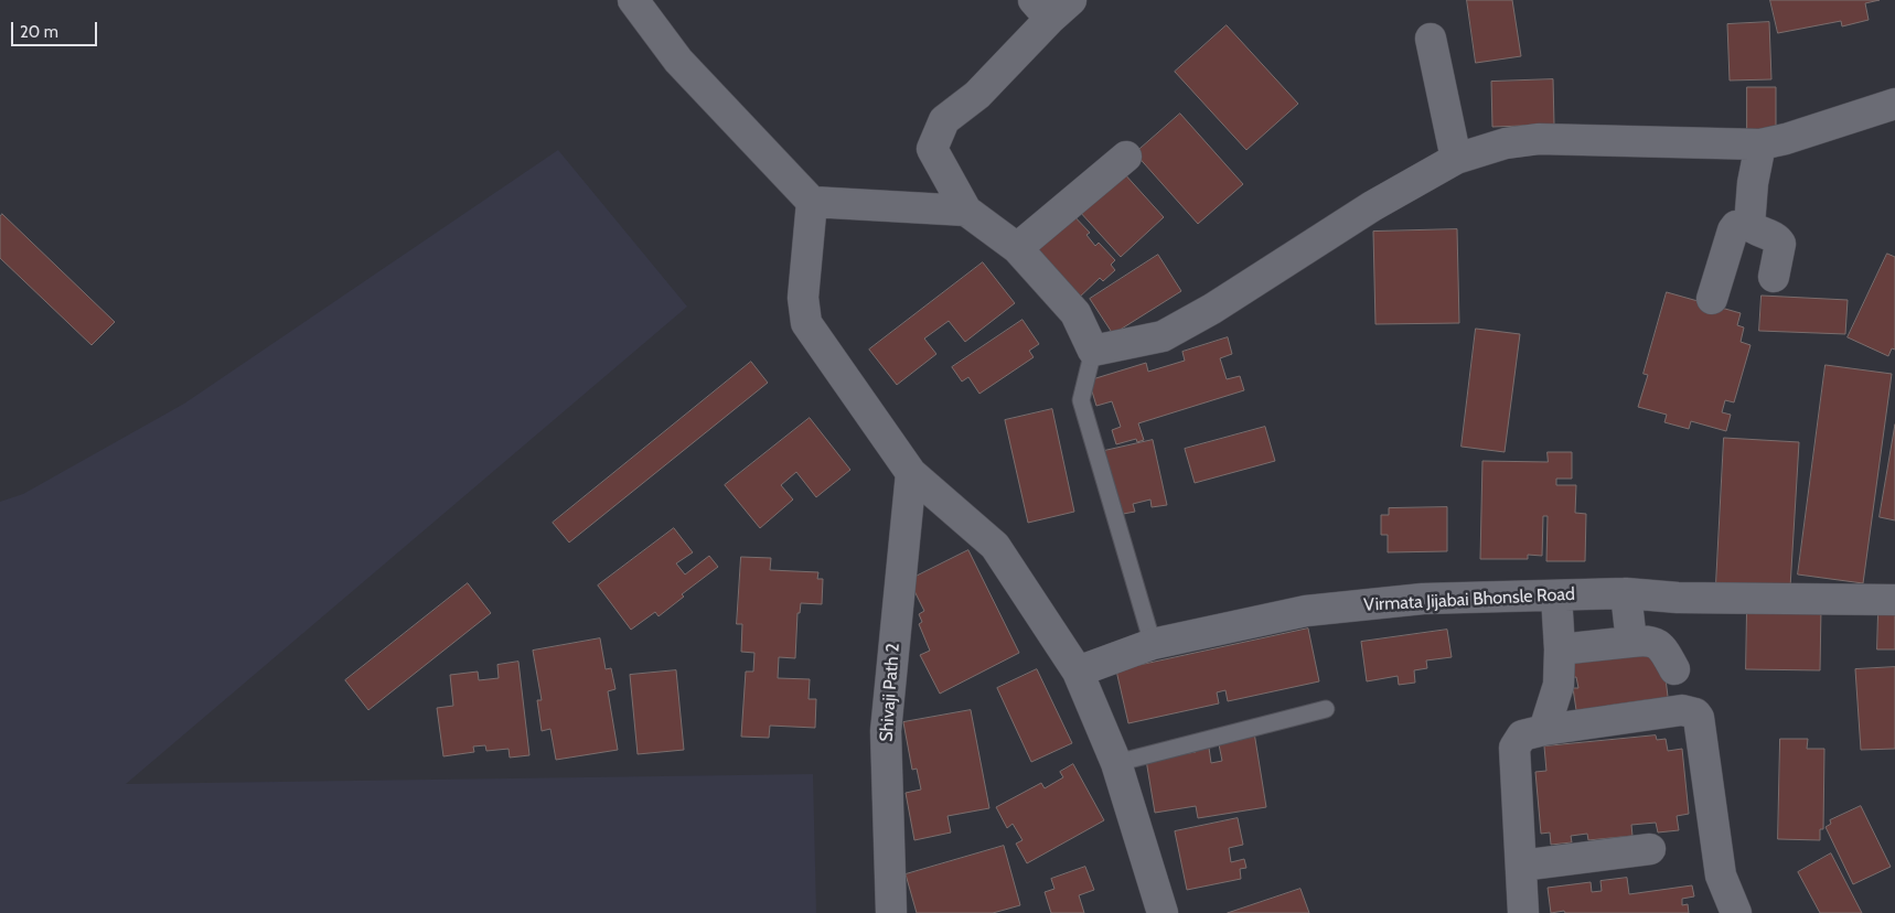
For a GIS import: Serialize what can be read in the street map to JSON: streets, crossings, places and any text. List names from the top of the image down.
{
  "streets": {
    "street": ["Virmata Jijabai Bhonsle Road", "Shivaji Path 2"]
  },
  "scale_bar": "20 m"
}
